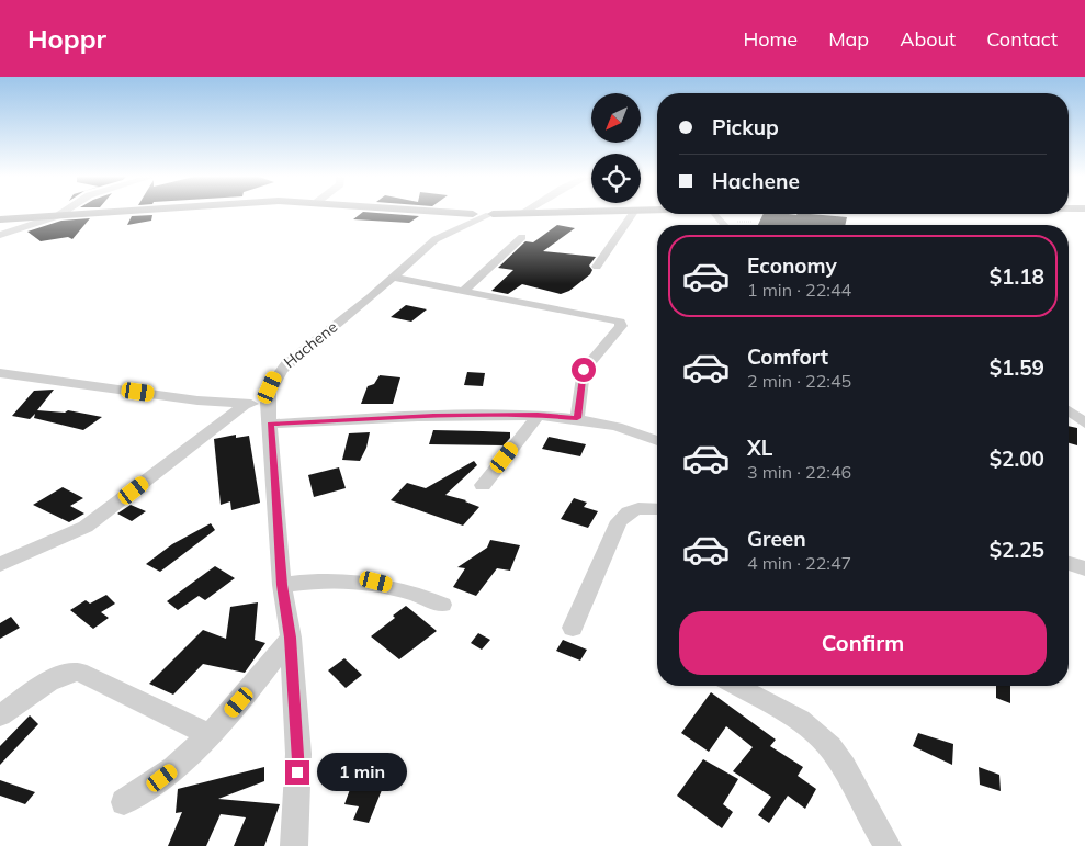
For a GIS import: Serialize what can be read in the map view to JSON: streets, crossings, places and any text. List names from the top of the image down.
{
  "streets": {
    "street": ["Hachene"]
  },
  "north": "bottom left",
  "page": {
    "header": "Hoppr",
    "nav": [
      "Home",
      "Map",
      "About",
      "Contact"
    ],
    "banner": ["Pickup", "Hachene"],
    "list": [
      {
        "name": "Economy",
        "note": "1 min · 22:44",
        "value": "$1.18"
      },
      {
        "name": "Comfort",
        "note": "2 min · 22:45",
        "value": "$1.59"
      },
      {
        "name": "XL",
        "note": "3 min · 22:46",
        "value": "$2.00"
      },
      {
        "name": "Green",
        "note": "4 min · 22:47",
        "value": "$2.25"
      }
    ],
    "buttons": "Confirm",
    "bubble": "1 min"
  }
}
